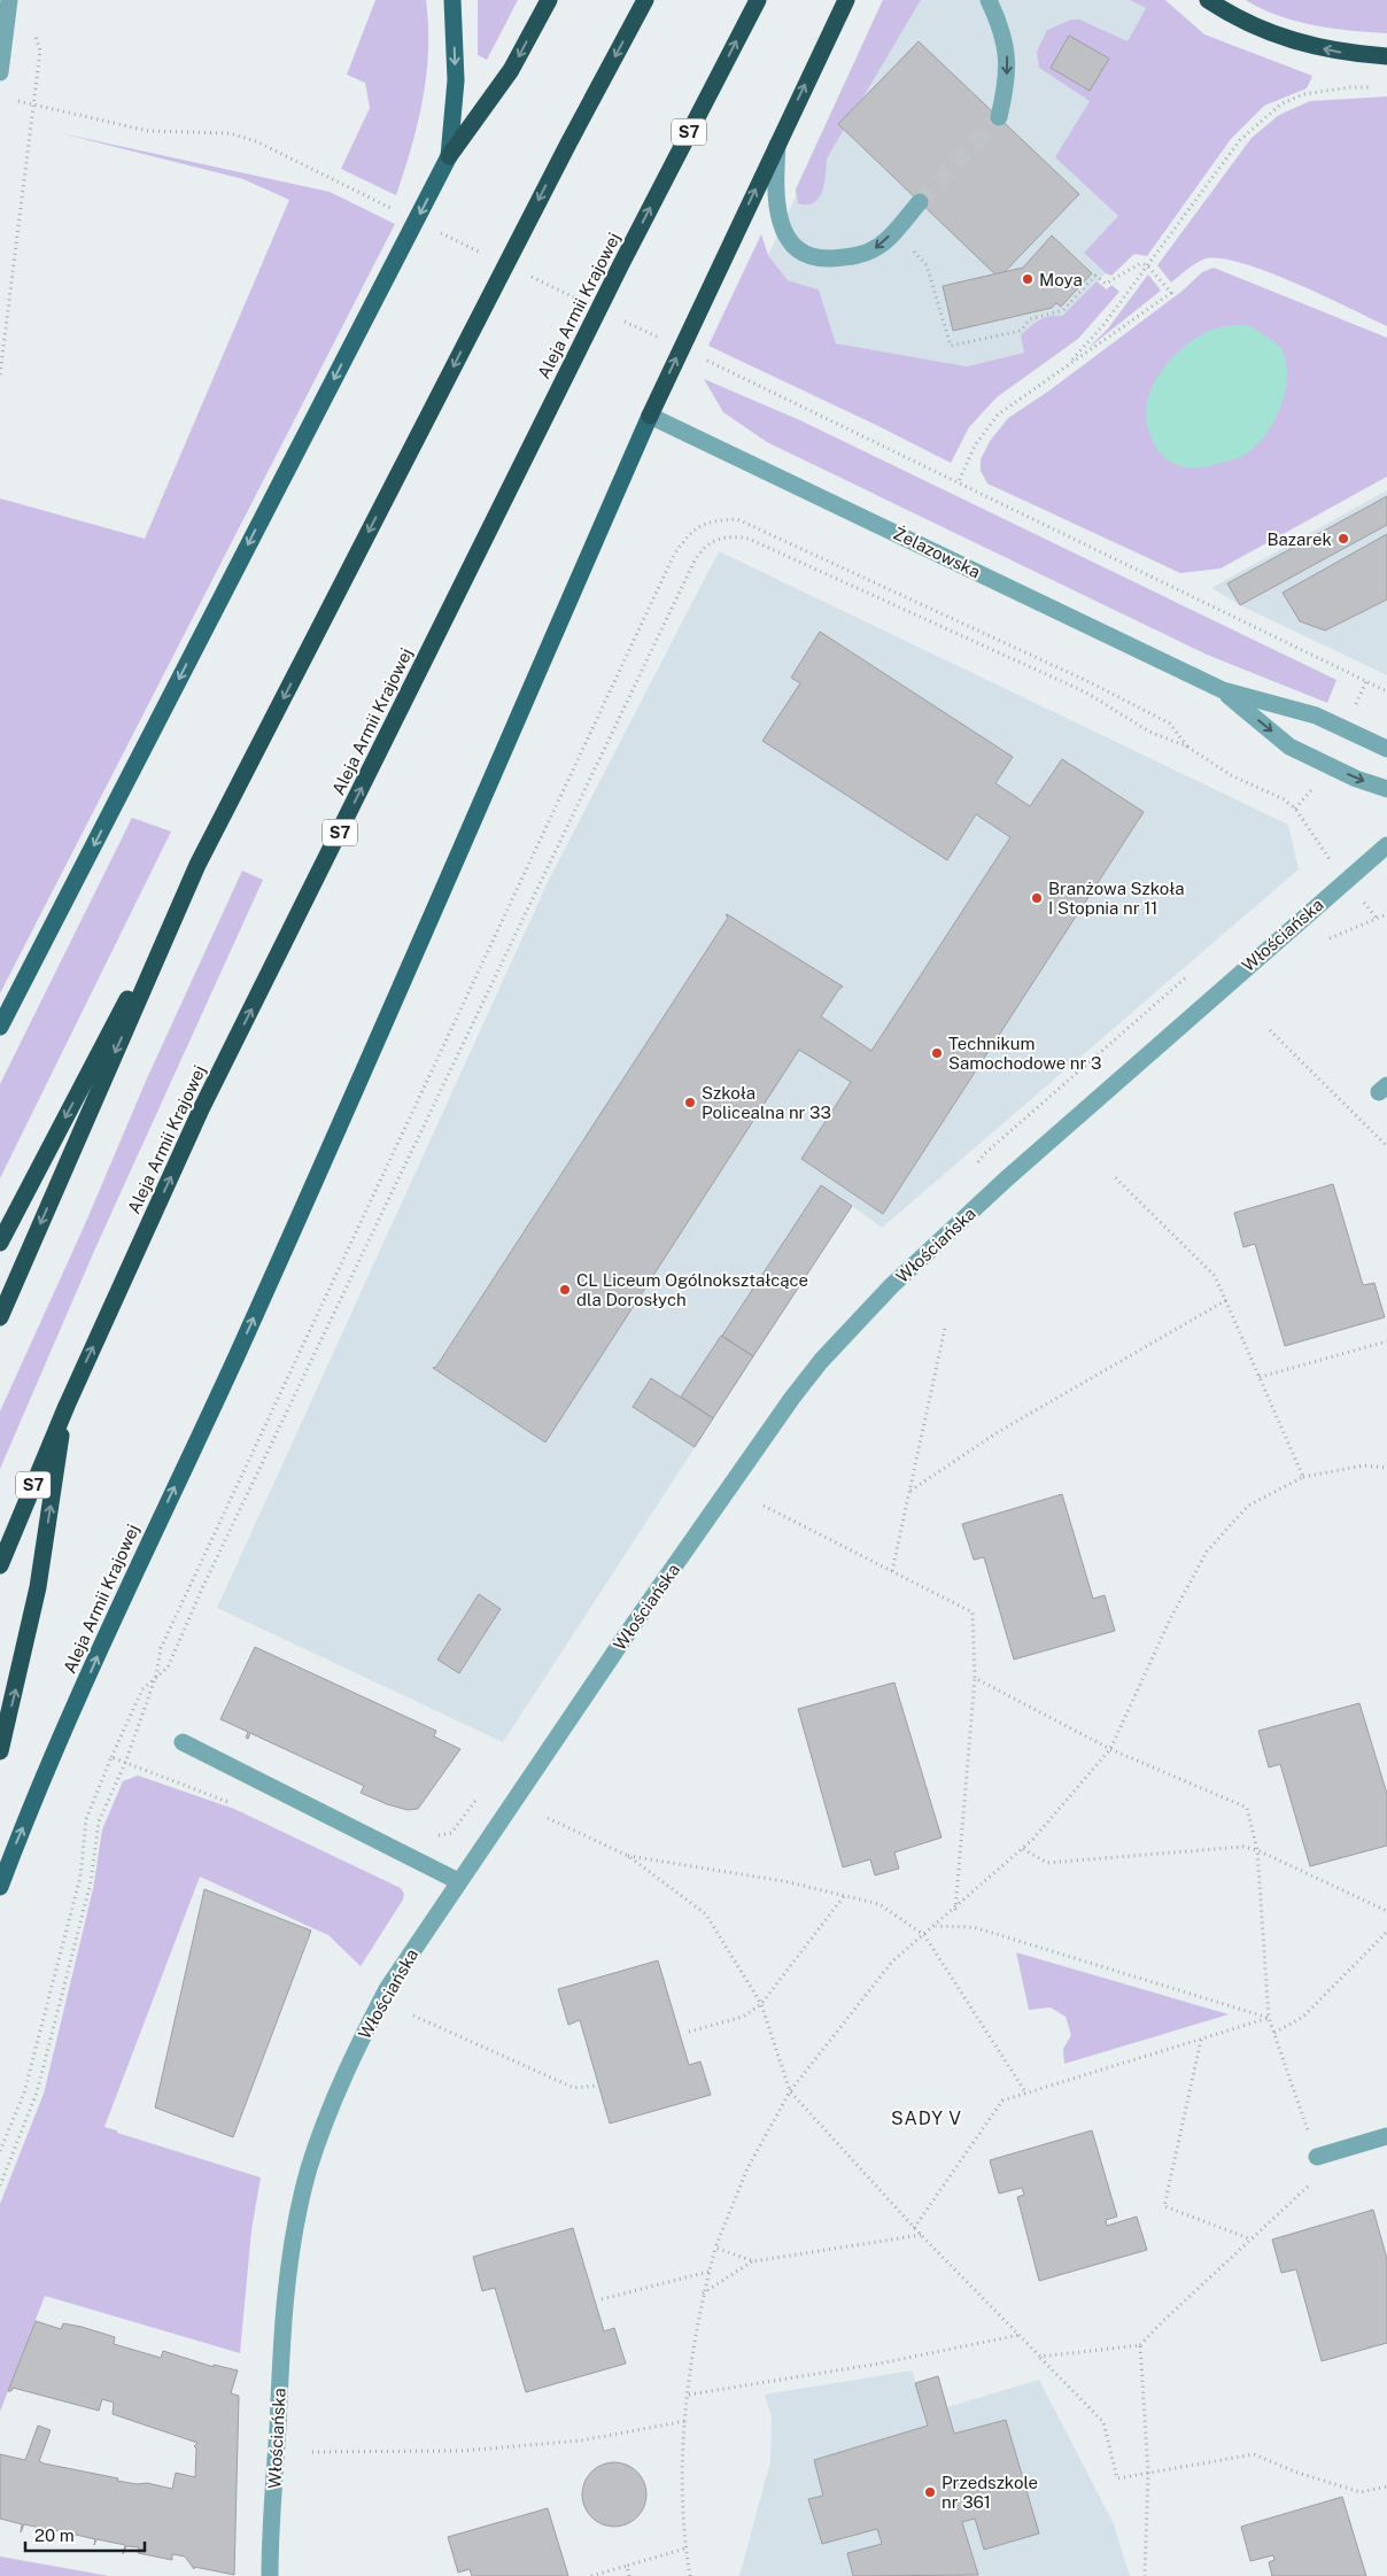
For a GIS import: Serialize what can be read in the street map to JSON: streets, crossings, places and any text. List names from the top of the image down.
{
  "streets": {
    "highway": ["S7", "Aleja Armii Krajowej"],
    "street": ["Żelazowska", "Włościańska"]
  },
  "crossings": [
    ["Aleja Armii Krajowej", "Żelazowska"]
  ],
  "districts": ["SADY V"],
  "places": [
    "Moya",
    "Bazarek",
    "Branżowa Szkoła I Stopnia nr 11",
    "Technikum Samochodowe nr 3",
    "Szkoła Policealna nr 33",
    "CL Liceum Ogólnokształcące dla Dorosłych",
    "Przedszkole nr 361"
  ],
  "scale_bar": "20 m"
}
